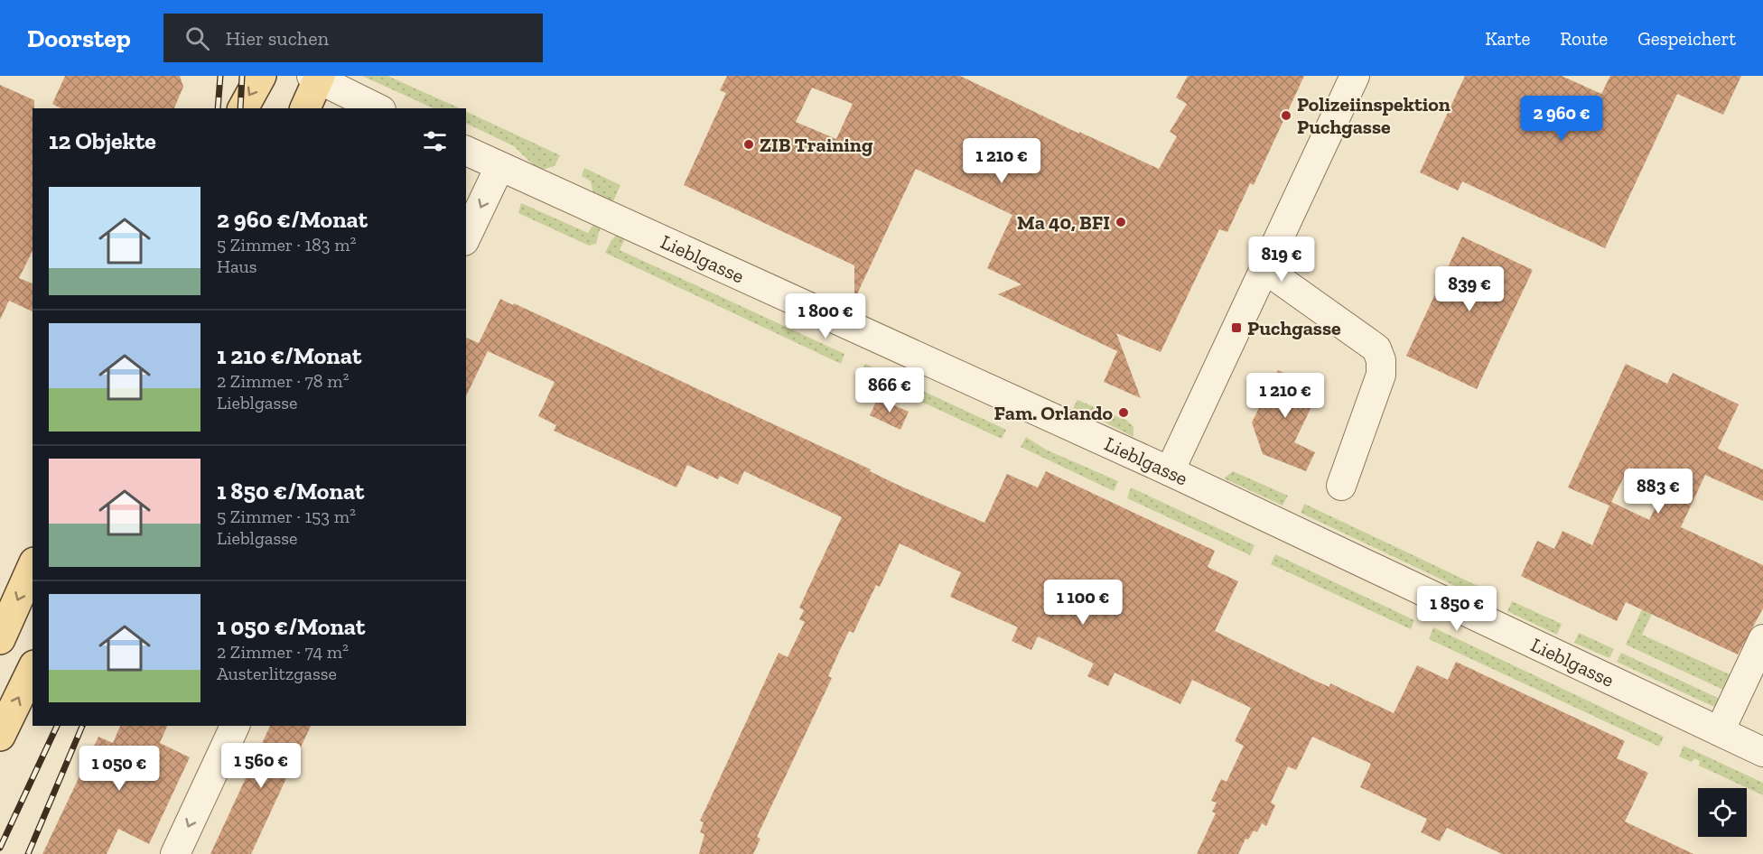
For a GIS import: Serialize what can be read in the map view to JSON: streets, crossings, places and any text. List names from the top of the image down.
{
  "streets": {
    "street": ["Lieblgasse"]
  },
  "places": {
    "other": [
      "Polizeiinspektion Puchgasse",
      "ZIB Training",
      "Ma 40, BFI",
      "Fam. Orlando"
    ],
    "transit": ["Puchgasse"]
  },
  "page": {
    "header": "Doorstep",
    "search": "Hier suchen",
    "nav": ["Karte", "Route", "Gespeichert"],
    "price": [
      "2 960 €",
      "1 210 €",
      "819 €",
      "839 €",
      "1 800 €",
      "866 €",
      "1 210 €",
      "883 €",
      "1 100 €",
      "1 850 €",
      "1 560 €",
      "1 050 €"
    ],
    "heading": "12 Objekte",
    "list": [
      {
        "name": "2 960 €/Monat",
        "note": "5 Zimmer · 183 m² · Haus"
      },
      {
        "name": "1 210 €/Monat",
        "note": "2 Zimmer · 78 m² · Lieblgasse"
      },
      {
        "name": "1 850 €/Monat",
        "note": "5 Zimmer · 153 m² · Lieblgasse"
      },
      {
        "name": "1 050 €/Monat",
        "note": "2 Zimmer · 74 m² · Austerlitzgasse"
      }
    ]
  }
}
